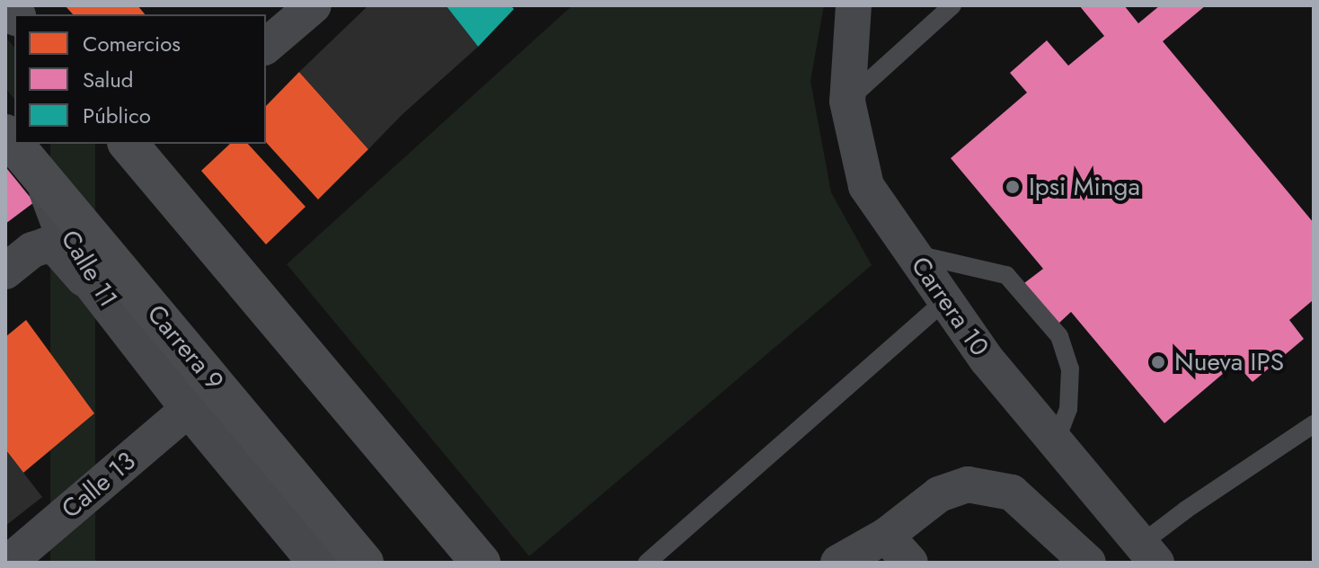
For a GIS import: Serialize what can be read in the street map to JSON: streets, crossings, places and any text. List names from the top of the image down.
{
  "streets": {
    "main road": ["Carrera 9"],
    "street": ["Calle 11", "Carrera 10", "Calle 13"]
  },
  "crossings": [
    ["Calle 11", "Carrera 9"]
  ],
  "places": ["Ipsi Minga", "Nueva IPS"],
  "legend": ["Comercios", "Salud", "Público"]
}
